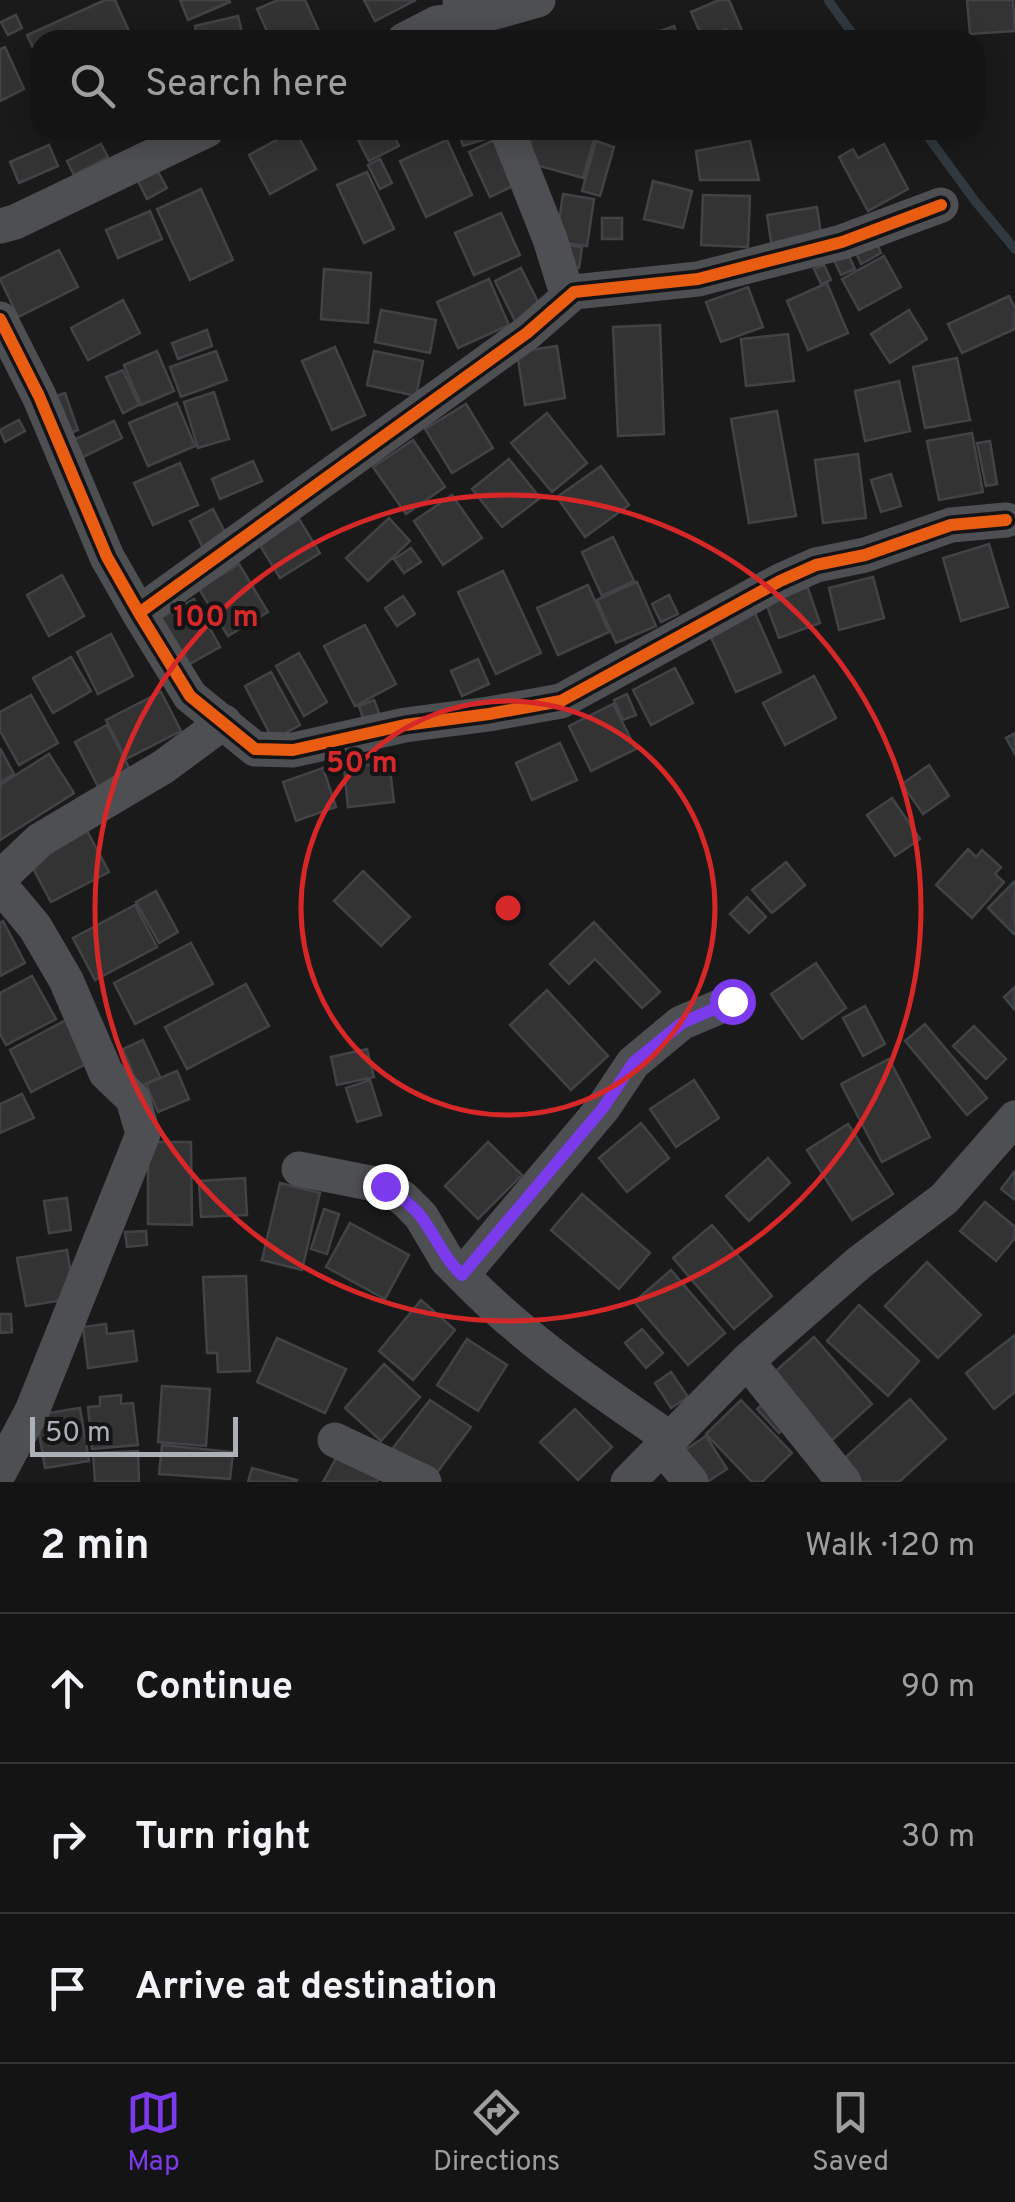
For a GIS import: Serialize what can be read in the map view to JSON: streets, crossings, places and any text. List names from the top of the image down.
{
  "scale_bar": "50 m",
  "page": {
    "search": "Search here",
    "scale": "50 m",
    "heading": ["2 min", "Walk · 120 m"],
    "list": [
      ["Continue", "90 m"],
      ["Turn right", "30 m"],
      "Arrive at destination"
    ],
    "nav": ["Map", "Directions", "Saved"]
  },
  "rings": ["100 m", "50 m"]
}
